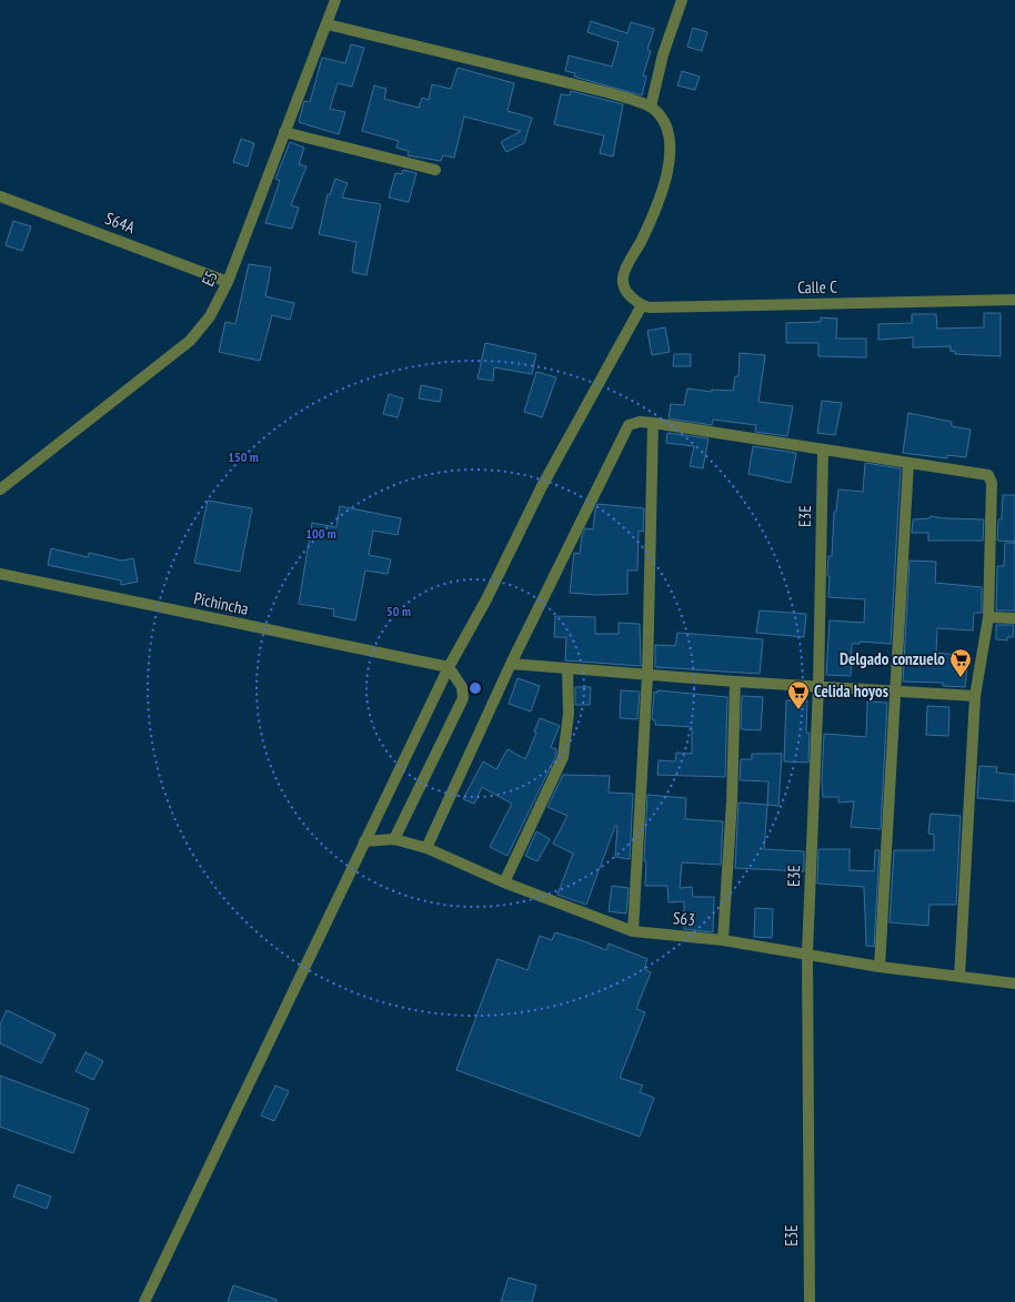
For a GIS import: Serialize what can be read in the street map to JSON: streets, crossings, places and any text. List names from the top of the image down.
{
  "streets": {
    "street": [
      "S64A",
      "E5",
      "Calle C",
      "E3E",
      "Pichincha",
      "S63"
    ]
  },
  "crossings": [
    ["S64A", "E5"],
    ["E3E", "S63"]
  ],
  "places": {
    "supermarket": ["Delgado conzuelo", "Celida hoyos"]
  },
  "rings": ["150 m", "100 m", "50 m"]
}
